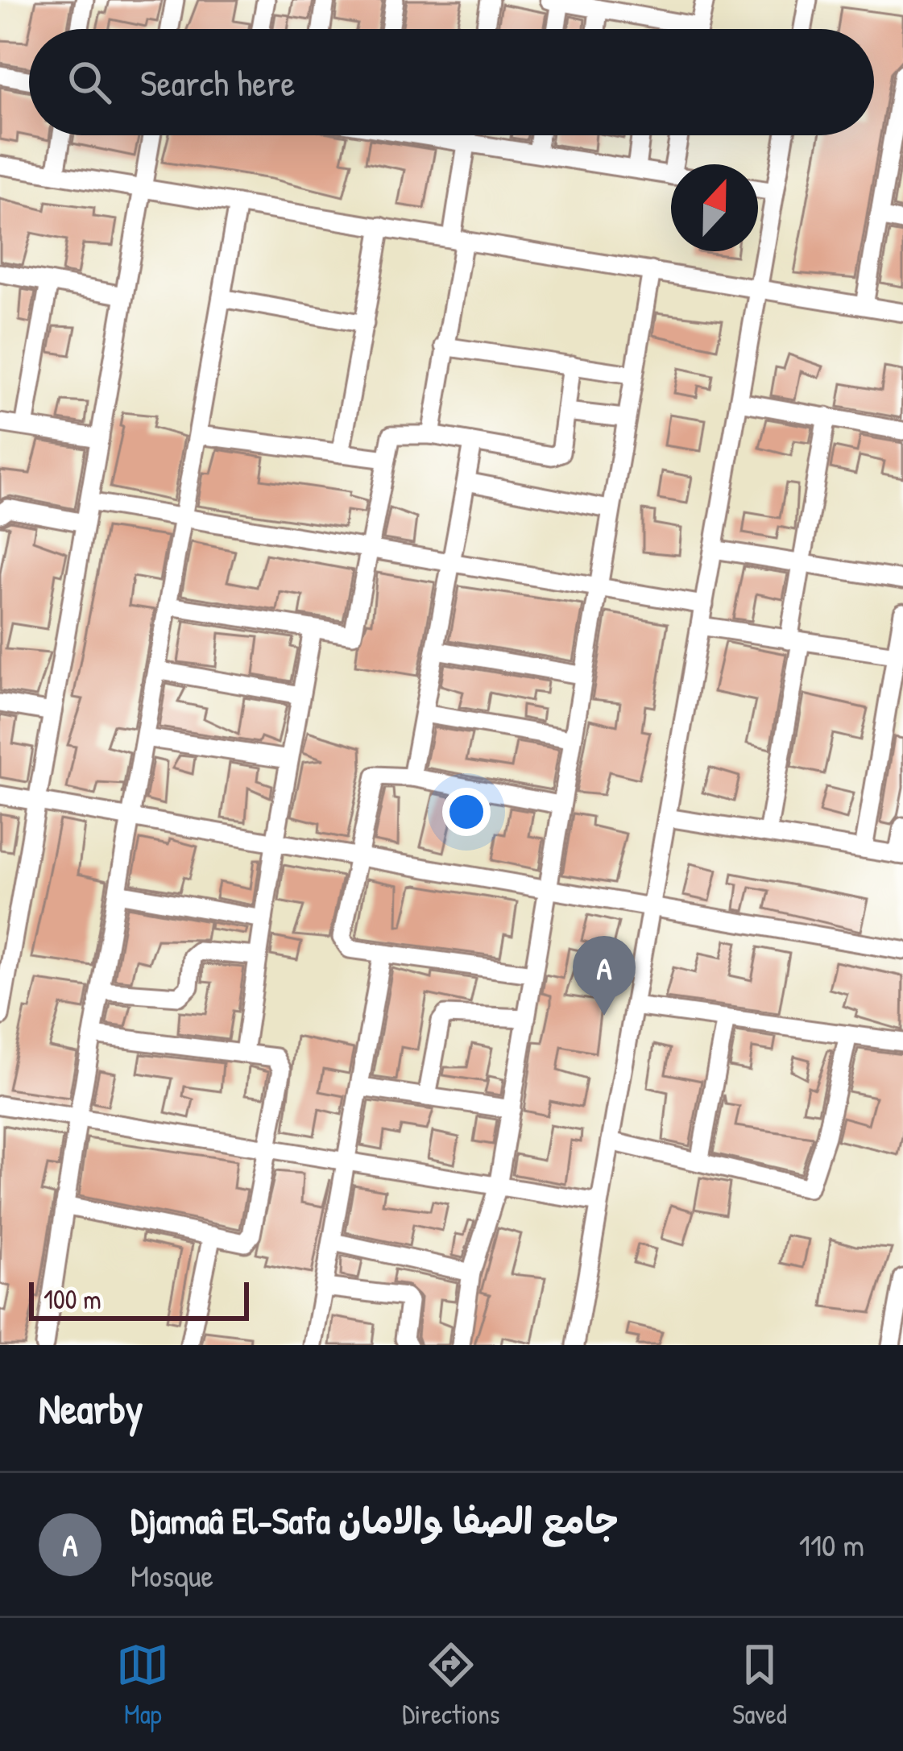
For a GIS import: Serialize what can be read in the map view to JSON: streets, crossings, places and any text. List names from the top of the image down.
{
  "scale_bar": "100 m",
  "north": "top",
  "page": {
    "search": "Search here",
    "pins": "A",
    "scale": "100 m",
    "heading": "Nearby",
    "list": [
      {
        "mark": "A",
        "name": "Djamaâ El-Safa جامع الصفا والامان",
        "note": "Mosque",
        "value": "110 m"
      }
    ],
    "nav": ["Map", "Directions", "Saved"]
  }
}
